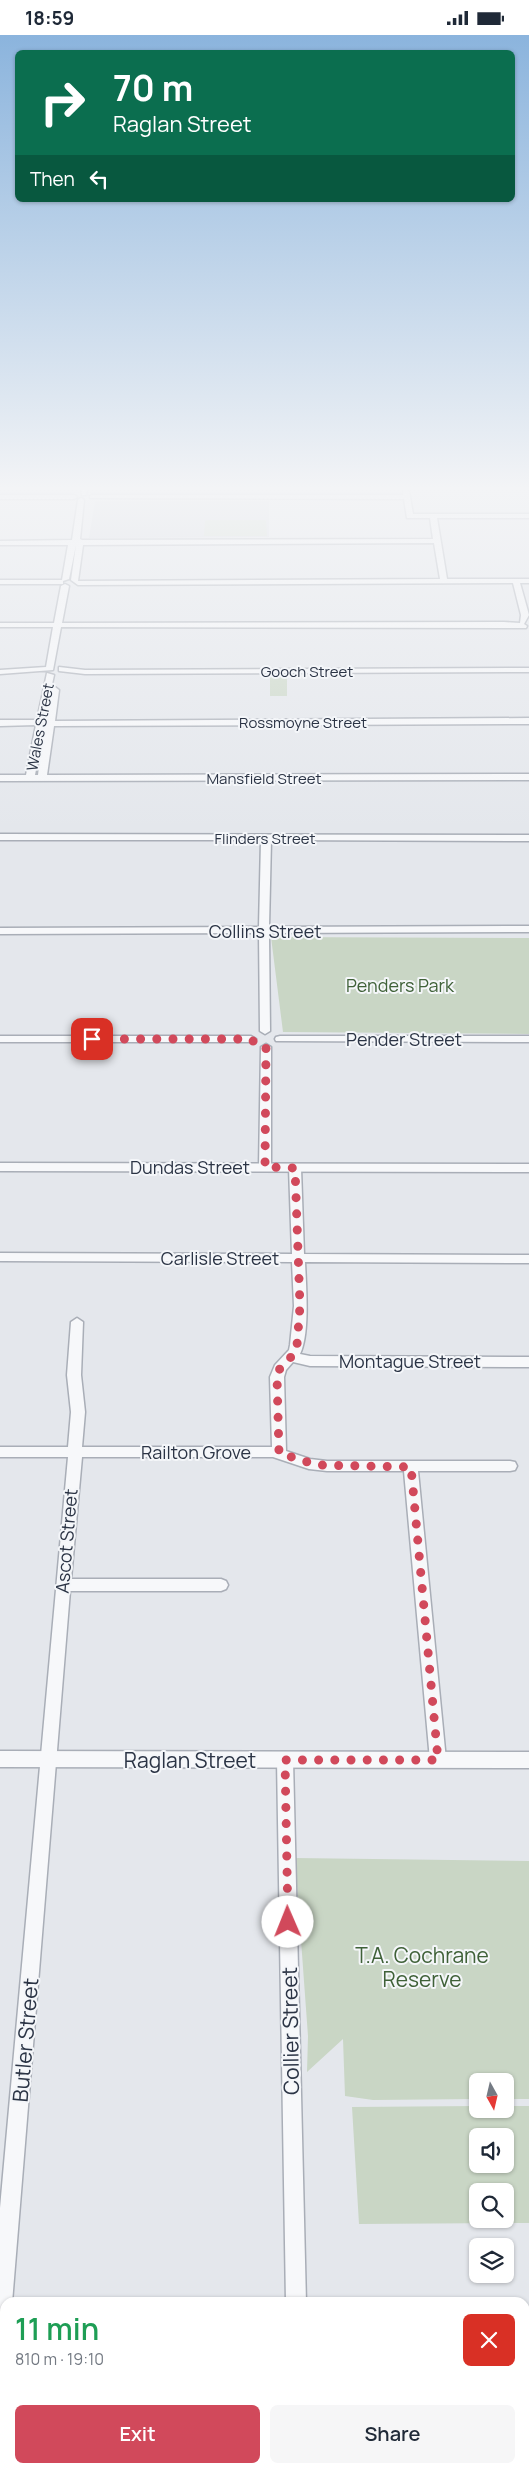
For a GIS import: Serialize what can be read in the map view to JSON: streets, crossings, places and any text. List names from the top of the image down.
{
  "streets": {
    "street": [
      "Gooch Street",
      "Rossmoyne Street",
      "Wales Street",
      "Mansfield Street",
      "Flinders Street",
      "Collins Street",
      "Pender Street",
      "Dundas Street",
      "Carlisle Street",
      "Montague Street",
      "Railton Grove",
      "Ascot Street",
      "Raglan Street",
      "Collier Street",
      "Butler Street"
    ]
  },
  "crossings": [
    ["Gooch Street", "Wales Street"],
    ["Rossmoyne Street", "Wales Street"],
    ["Wales Street", "Mansfield Street"],
    ["Railton Grove", "Ascot Street"],
    ["Ascot Street", "Raglan Street"],
    ["Ascot Street", "Butler Street"],
    ["Raglan Street", "Collier Street"],
    ["Raglan Street", "Butler Street"]
  ],
  "parks": ["Penders Park", "T.A. Cochrane Reserve"],
  "north": "bottom",
  "page": {
    "status": "18:59",
    "turn": ["70 m", "Raglan Street"],
    "then": "Then",
    "heading": ["11 min", "810 m · 19:10"],
    "buttons": ["Exit", "Share"]
  }
}
